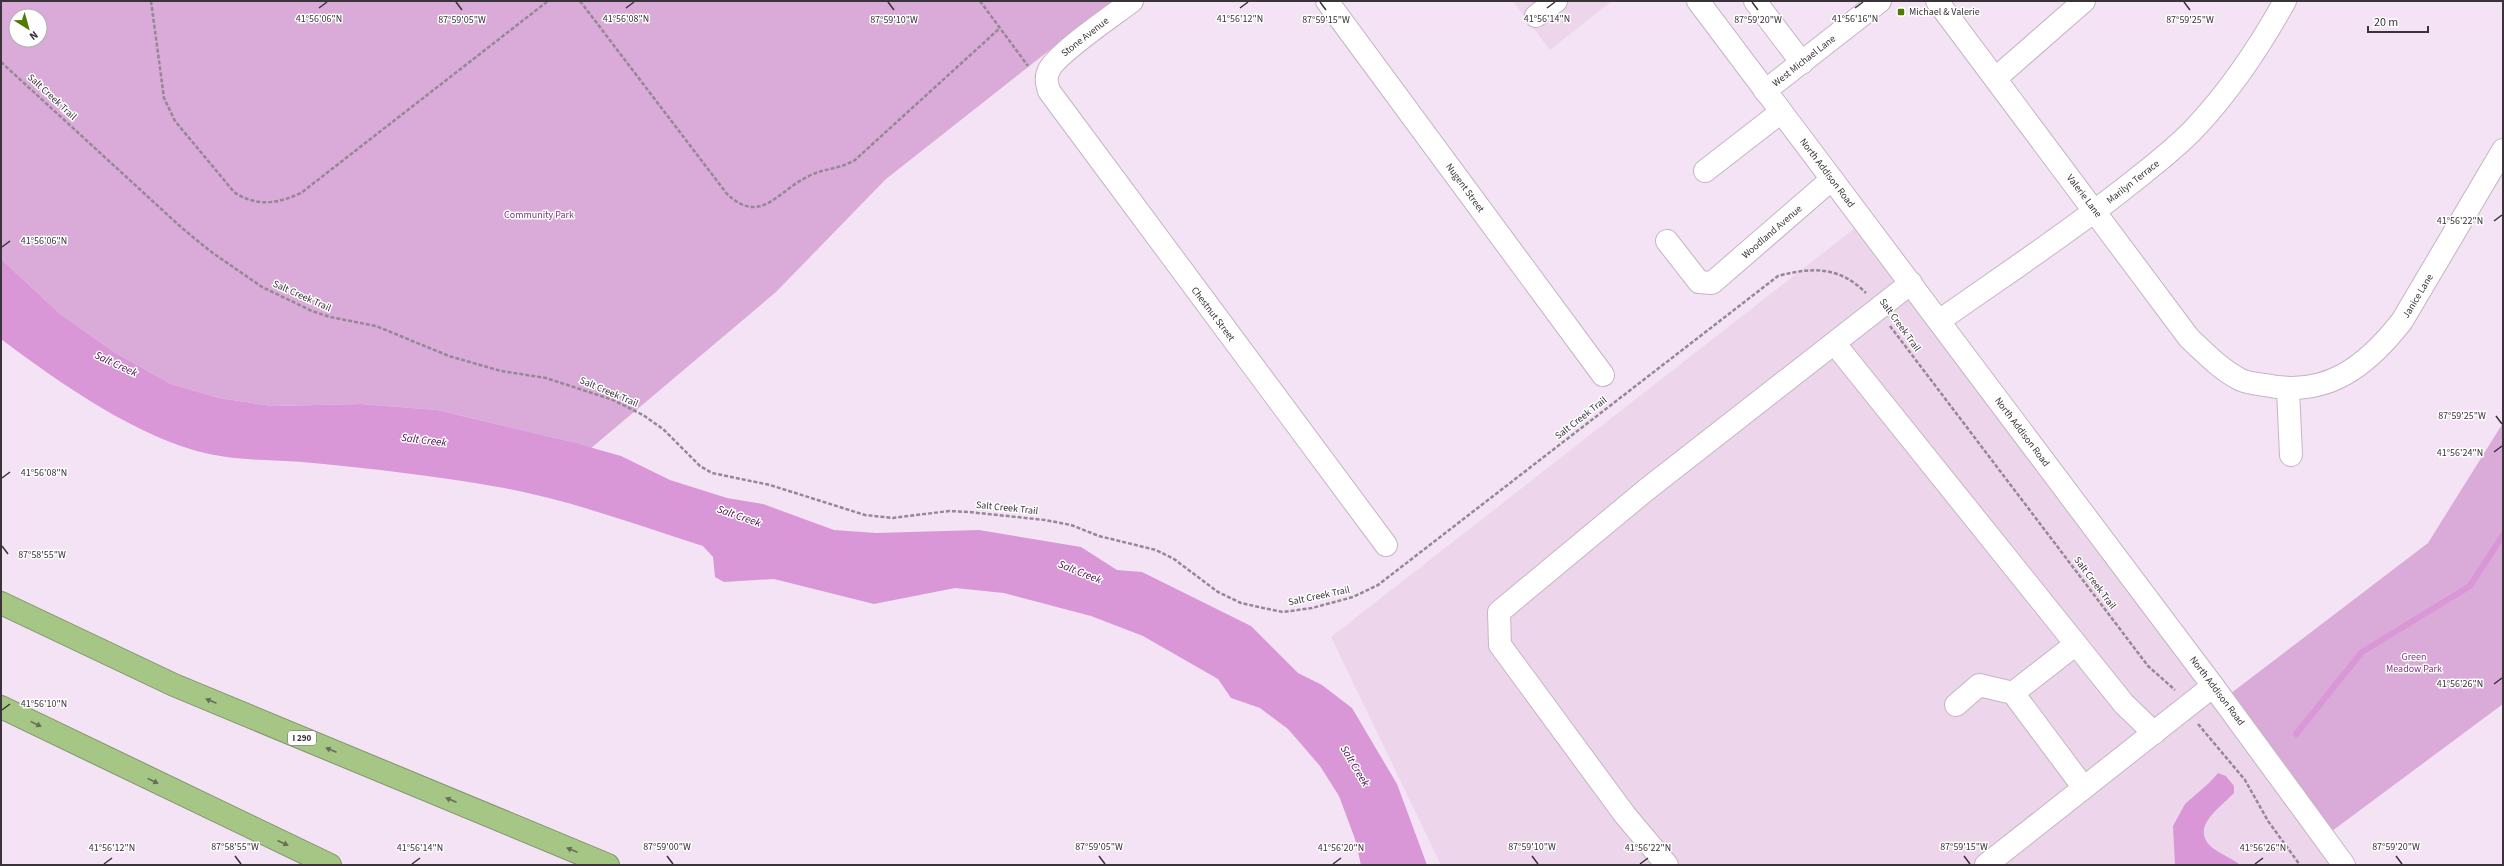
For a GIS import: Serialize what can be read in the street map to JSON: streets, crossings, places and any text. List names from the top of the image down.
{
  "streets": {
    "highway": ["I 290"],
    "street": [
      "Stone Avenue",
      "West Michael Lane",
      "North Addison Road",
      "Marilyn Terrace",
      "Nugent Street",
      "Valerie Lane",
      "Woodland Avenue",
      "Janice Lane",
      "Chestnut Street"
    ],
    "path": ["Salt Creek Trail"]
  },
  "crossings": [
    ["Stone Avenue", "Chestnut Street"],
    ["West Michael Lane", "North Addison Road"],
    ["North Addison Road", "Marilyn Terrace"],
    ["North Addison Road", "Woodland Avenue"],
    ["Marilyn Terrace", "Valerie Lane"],
    ["Valerie Lane", "Janice Lane"]
  ],
  "water": ["Salt Creek"],
  "parks": ["Community Park", "Green Meadow Park"],
  "places": {
    "transit": ["Michael & Valerie"]
  },
  "scale_bar": "20 m",
  "north": "bottom right",
  "coordinates": [
    "41°56'06\"N",
    "41°56'08\"N",
    "41°56'12\"N",
    "41°56'14\"N",
    "41°56'16\"N",
    "87°59'05\"W",
    "87°59'10\"W",
    "87°59'15\"W",
    "87°59'20\"W",
    "87°59'25\"W",
    "41°56'22\"N",
    "41°56'24\"N",
    "87°58'55\"W",
    "41°56'26\"N",
    "41°56'10\"N",
    "87°59'00\"W",
    "41°56'20\"N"
  ]
}
